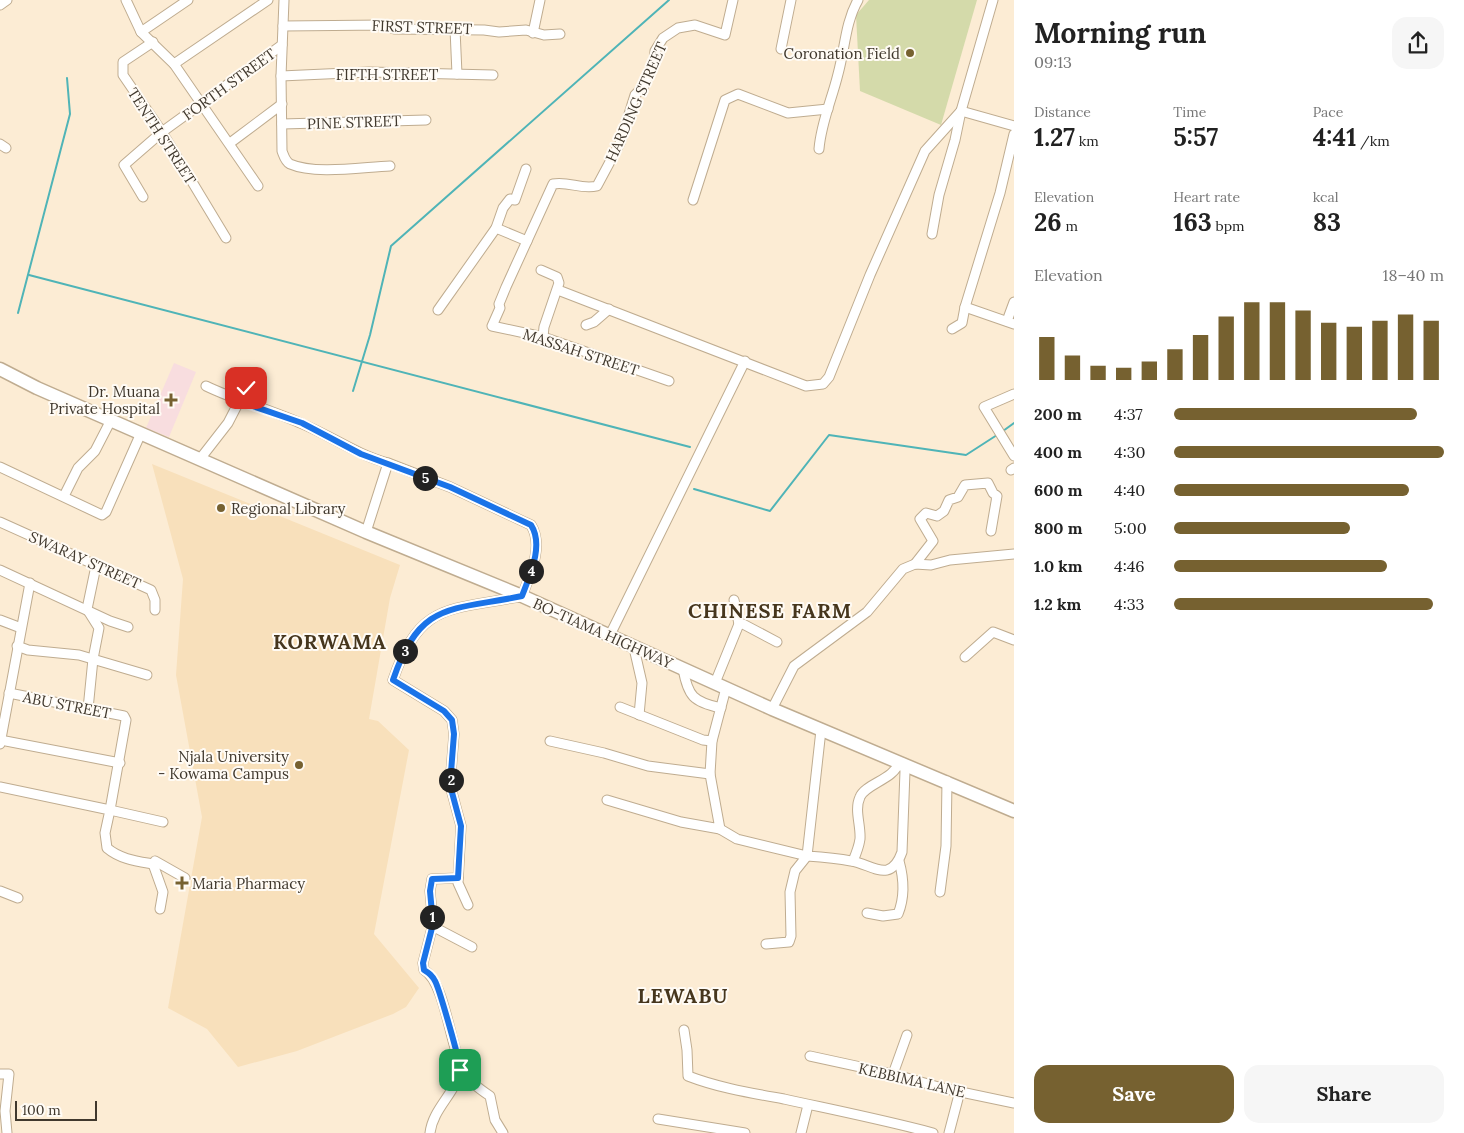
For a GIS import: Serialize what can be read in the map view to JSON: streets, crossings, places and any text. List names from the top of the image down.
{
  "streets": {
    "highway": ["BO-TIAMA HIGHWAY"],
    "street": [
      "FIRST STREET",
      "FIFTH STREET",
      "FORTH STREET",
      "HARDING STREET",
      "PINE STREET",
      "TENTH STREET",
      "MASSAH STREET",
      "SWARAY STREET",
      "ABU STREET",
      "KEBBIMA LANE"
    ]
  },
  "crossings": [
    ["FORTH STREET", "TENTH STREET"],
    ["HARDING STREET", "MASSAH STREET"]
  ],
  "districts": ["CHINESE FARM", "KORWAMA", "LEWABU"],
  "places": {
    "other": ["Coronation Field", "Regional Library", "Njala University - Kowama Campus"],
    "health": ["Dr. Muana Private Hospital", "Maria Pharmacy"]
  },
  "scale_bar": "100 m",
  "page": {
    "heading": ["Morning run", "09:13"],
    "stats": [
      ["Distance", "1.27 km"],
      ["Time", "5:57"],
      ["Pace", "4:41 /km"],
      ["Elevation", "26 m"],
      ["Heart rate", "163 bpm"],
      ["kcal", "83"]
    ],
    "chart": ["Elevation", "18–40 m"],
    "list": [
      {
        "name": "200 m",
        "note": "4:37"
      },
      {
        "name": "400 m",
        "note": "4:30"
      },
      {
        "name": "600 m",
        "note": "4:40"
      },
      {
        "name": "800 m",
        "note": "5:00"
      },
      {
        "name": "1.0 km",
        "note": "4:46"
      },
      {
        "name": "1.2 km",
        "note": "4:33"
      }
    ],
    "pins": [
      "5",
      "4",
      "3",
      "2",
      "1"
    ],
    "buttons": ["Save", "Share"],
    "scale": "100 m"
  }
}
